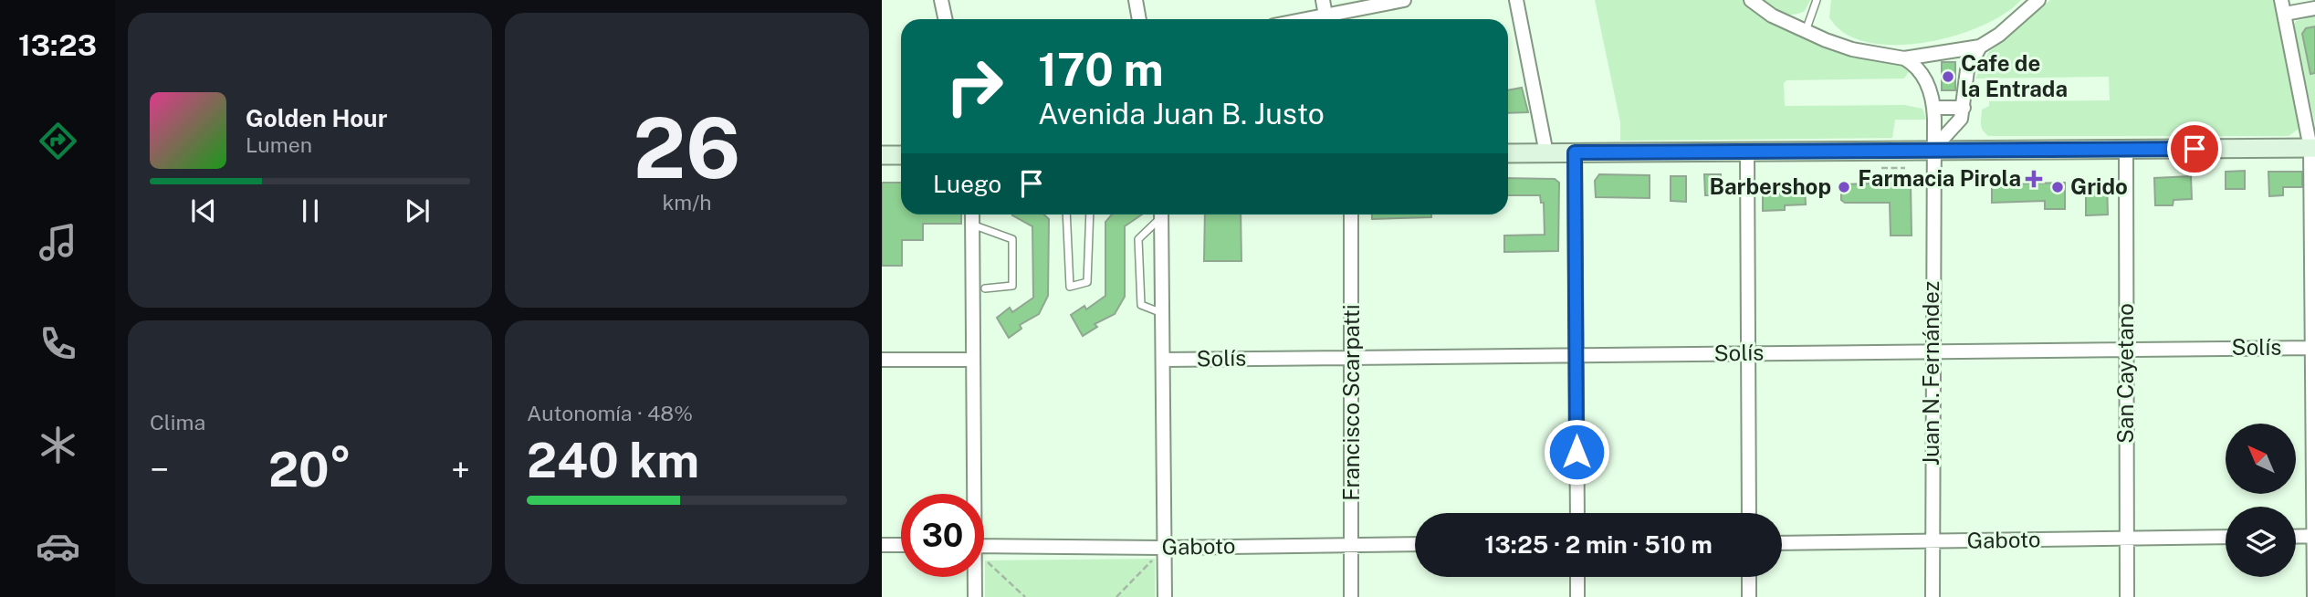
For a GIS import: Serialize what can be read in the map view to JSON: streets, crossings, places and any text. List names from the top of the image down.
{
  "streets": {
    "street": [
      "Solís",
      "Juan N. Fernández",
      "San Cayetano",
      "Francisco Scarpatti",
      "Gaboto"
    ]
  },
  "crossings": [
    ["Solís", "Juan N. Fernández"],
    ["Solís", "San Cayetano"],
    ["Solís", "Francisco Scarpatti"],
    ["Juan N. Fernández", "Gaboto"],
    ["San Cayetano", "Gaboto"],
    ["Francisco Scarpatti", "Gaboto"]
  ],
  "places": {
    "other": ["Cafe de la Entrada", "Barbershop", "Grido"],
    "health": ["Farmacia Pirola"]
  },
  "north": "top left",
  "page": {
    "tabs": "13:23",
    "tile": [
      ["26", "km/h"],
      "Clima",
      ["Autonomía · 48%", "240 km"]
    ],
    "turn": ["170 m", "Avenida Juan B. Justo"],
    "song": ["Golden Hour", "Lumen"],
    "then": "Luego",
    "heat": ["−", "20°", "+"],
    "limit": "30",
    "trip": "13:25 · 2 min · 510 m"
  }
}
